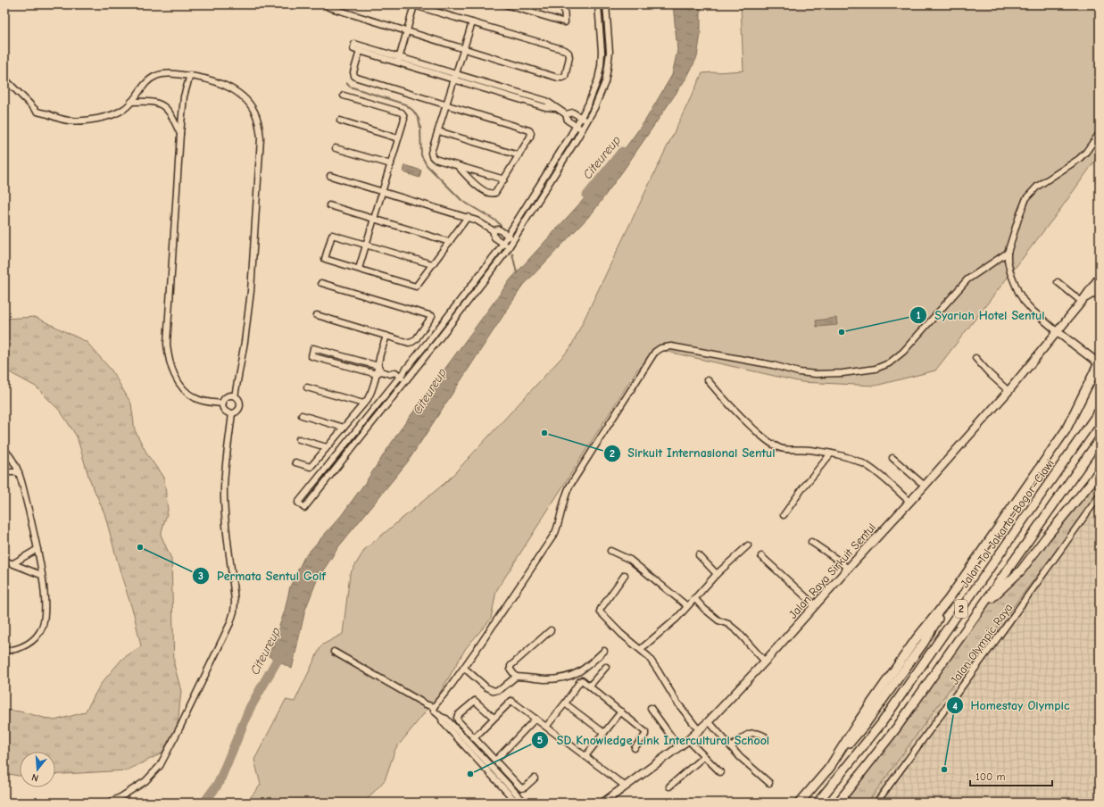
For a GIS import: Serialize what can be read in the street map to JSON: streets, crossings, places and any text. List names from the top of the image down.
{
  "streets": {
    "highway": ["Jalan Tol Jakarta–Bogor–Ciawi", "2"],
    "main road": ["Jalan Raya Sirkuit Sentul"],
    "street": ["Jalan Olympic Raya"]
  },
  "water": ["Citeureup"],
  "places": [
    "Syariah Hotel Sentul",
    "Sirkuit Internasional Sentul",
    "Permata Sentul Golf",
    "Homestay Olympic",
    "SD Knowledge Link Intercultural School"
  ],
  "scale_bar": "100 m",
  "north": "bottom"
}
